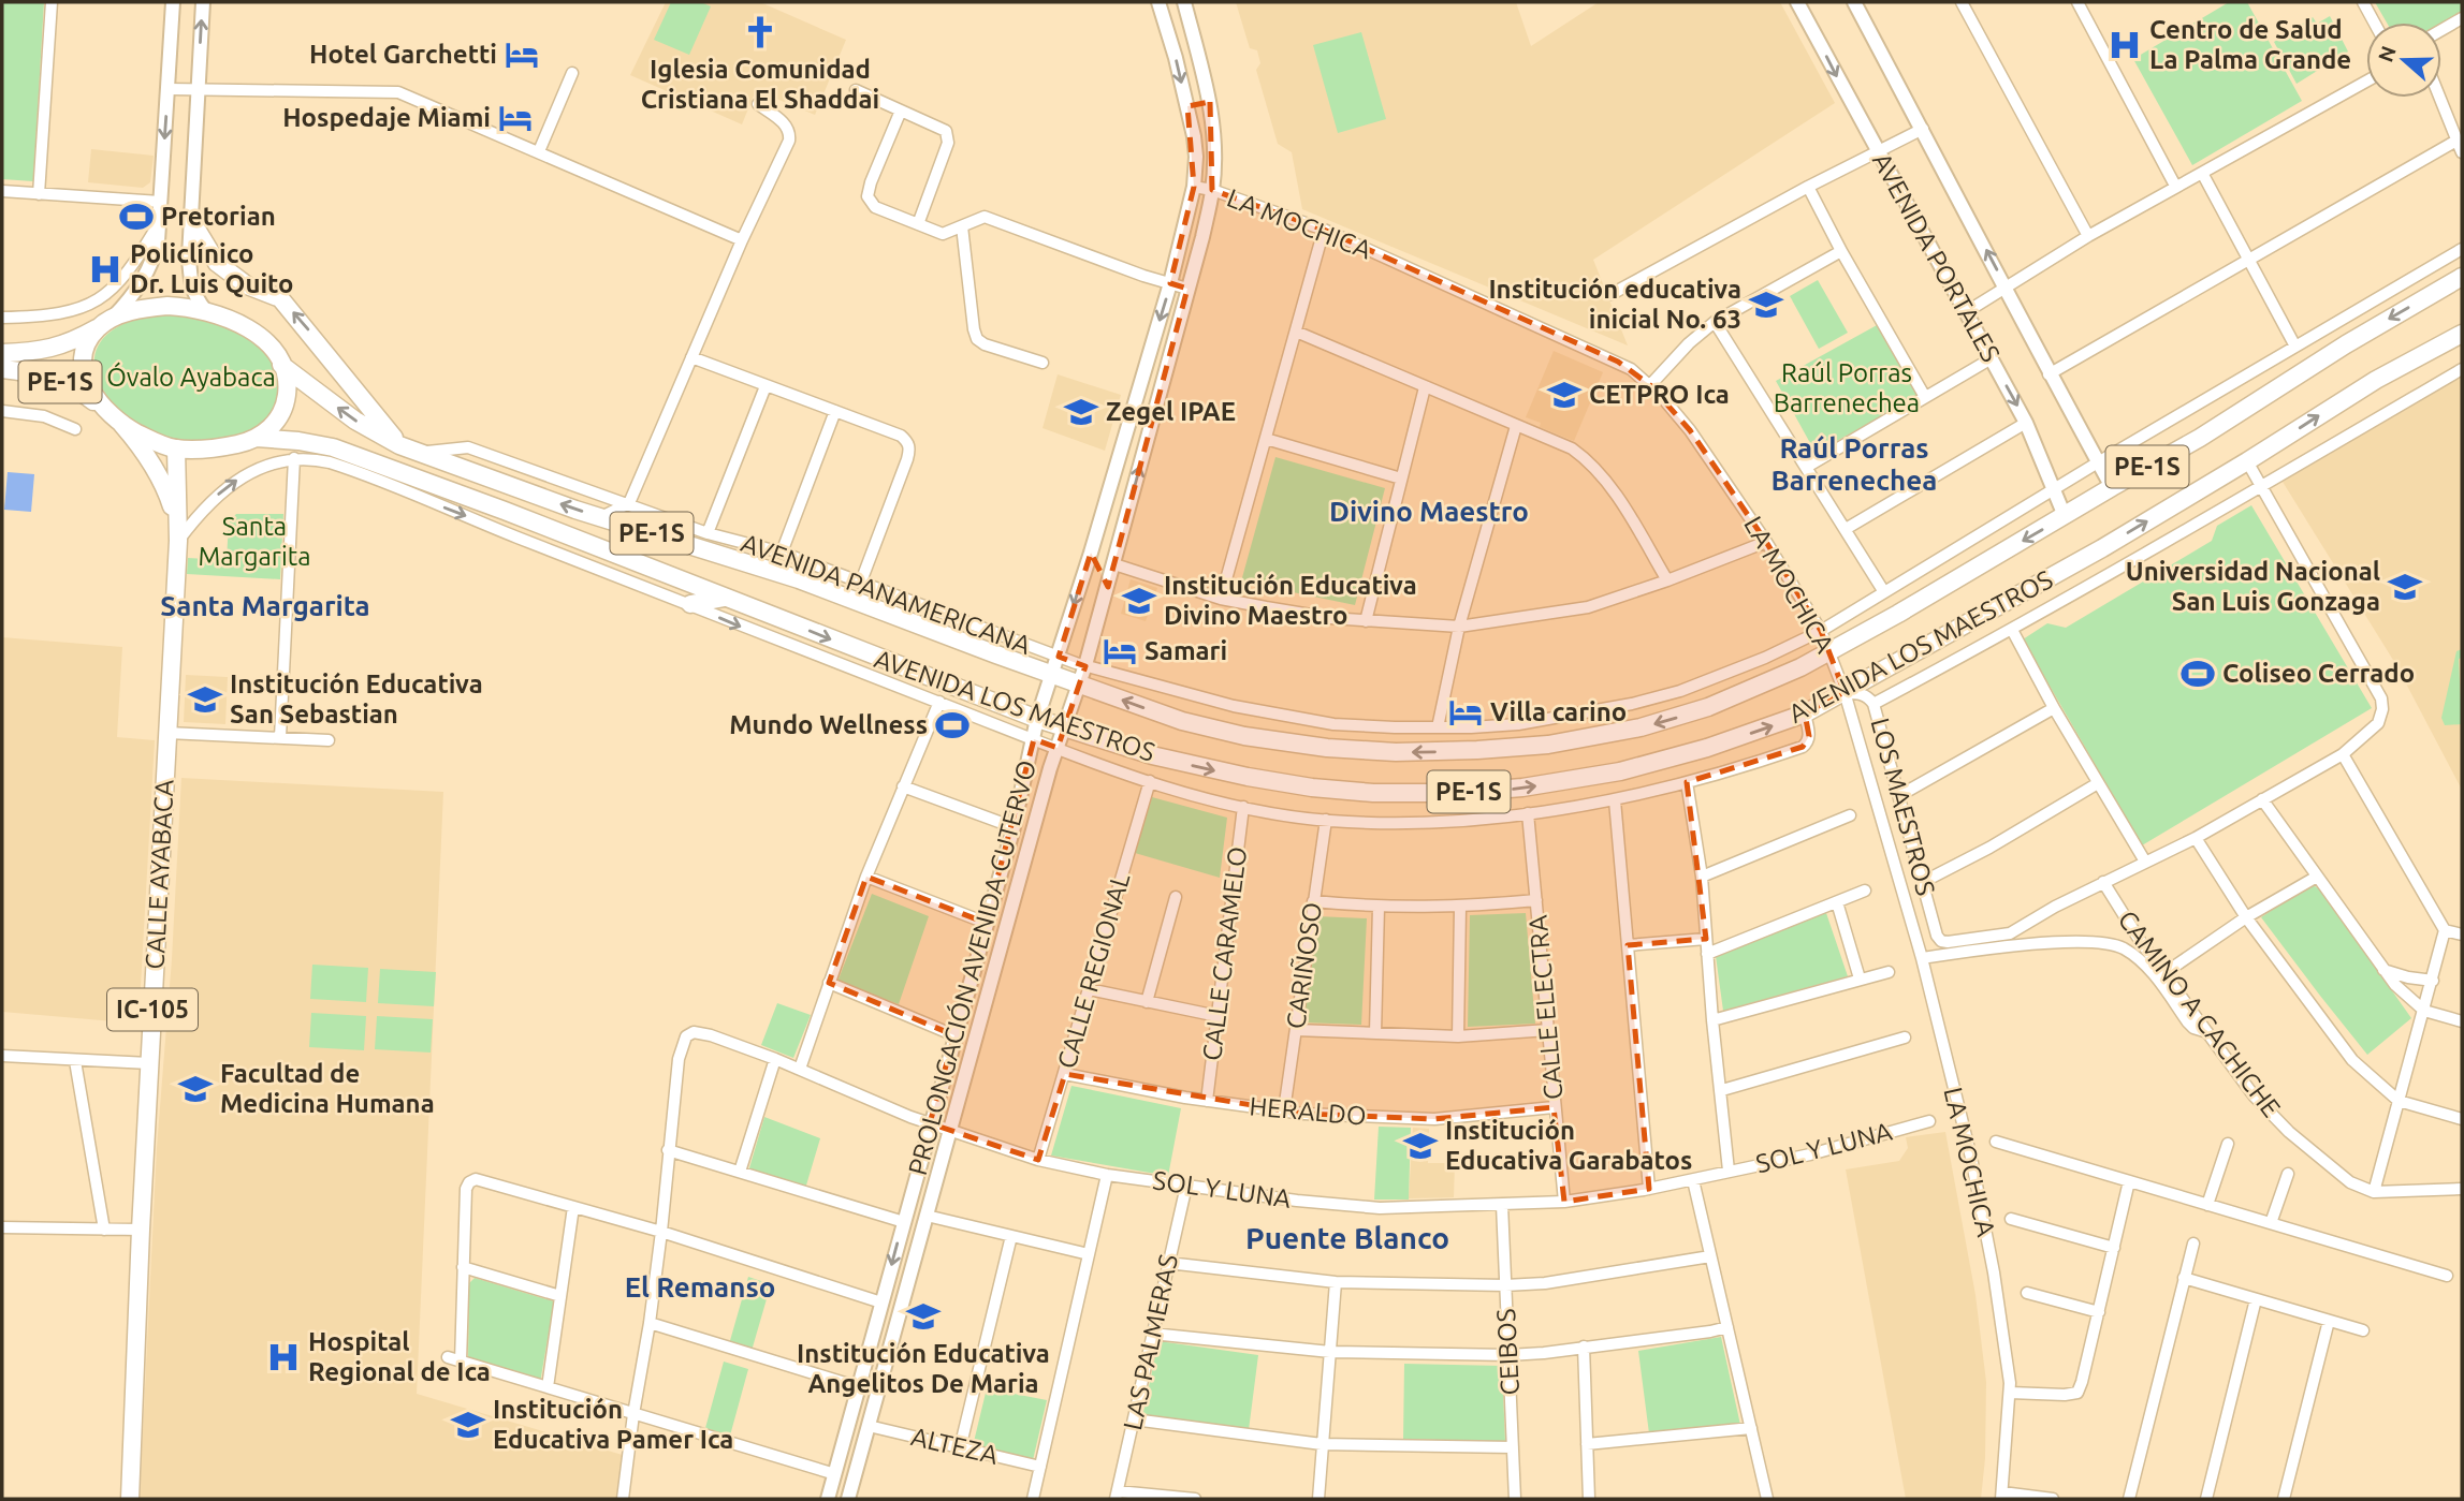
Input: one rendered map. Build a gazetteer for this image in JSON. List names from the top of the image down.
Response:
{
  "streets": {
    "main road": [
      "PE-1S",
      "AVENIDA LOS MAESTROS",
      "CALLE AYABACA",
      "IC-105"
    ],
    "street": [
      "LA MOCHICA",
      "AVENIDA PORTALES",
      "AVENIDA PANAMERICANA",
      "LOS MAESTROS",
      "CALLE CARAMELO",
      "CARIÑOSO",
      "PROLONGACIÓN AVENIDA CUTERVO",
      "CALLE REGIONAL",
      "CALLE ELECTRA",
      "CAMINO A CACHICHE",
      "HERALDO",
      "SOL Y LUNA",
      "LAS PALMERAS",
      "CEIBOS",
      "ALTEZA"
    ]
  },
  "crossings": [
    ["LA MOCHICA", "AVENIDA PANAMERICANA"],
    ["LA MOCHICA", "AVENIDA LOS MAESTROS"],
    ["LA MOCHICA", "LOS MAESTROS"],
    ["LA MOCHICA", "PROLONGACIÓN AVENIDA CUTERVO"],
    ["AVENIDA PORTALES", "AVENIDA PANAMERICANA"],
    ["AVENIDA PORTALES", "AVENIDA LOS MAESTROS"],
    ["PE-1S", "AVENIDA LOS MAESTROS"],
    ["PE-1S", "CALLE AYABACA"],
    ["AVENIDA PANAMERICANA", "AVENIDA LOS MAESTROS"],
    ["AVENIDA PANAMERICANA", "PROLONGACIÓN AVENIDA CUTERVO"],
    ["AVENIDA LOS MAESTROS", "LOS MAESTROS"],
    ["AVENIDA LOS MAESTROS", "CALLE AYABACA"],
    ["AVENIDA LOS MAESTROS", "PROLONGACIÓN AVENIDA CUTERVO"],
    ["CALLE CARAMELO", "HERALDO"],
    ["CARIÑOSO", "HERALDO"],
    ["PROLONGACIÓN AVENIDA CUTERVO", "SOL Y LUNA"],
    ["PROLONGACIÓN AVENIDA CUTERVO", "ALTEZA"],
    ["CALLE REGIONAL", "HERALDO"],
    ["CALLE REGIONAL", "SOL Y LUNA"],
    ["CALLE ELECTRA", "HERALDO"],
    ["CALLE ELECTRA", "SOL Y LUNA"],
    ["SOL Y LUNA", "LAS PALMERAS"],
    ["SOL Y LUNA", "CEIBOS"]
  ],
  "districts": [
    "Raúl Porras Barrenechea",
    "Divino Maestro",
    "Santa Margarita",
    "Puente Blanco",
    "El Remanso"
  ],
  "parks": ["Raúl Porras Barrenechea", "Óvalo Ayabaca", "Santa Margarita"],
  "places": {
    "church": ["Iglesia Comunidad Cristiana El Shaddai"],
    "hospital": ["Centro de Salud La Palma Grande", "Policlínico Dr. Luis Quito", "Hospital Regional de Ica"],
    "hotel": [
      "Hotel Garchetti",
      "Hospedaje Miami",
      "Samari",
      "Villa carino"
    ],
    "sports": ["Pretorian", "Coliseo Cerrado", "Mundo Wellness"],
    "school or university": [
      "Institución educativa inicial No. 63",
      "CETPRO Ica",
      "Zegel IPAE",
      "Universidad Nacional San Luis Gonzaga",
      "Institución Educativa Divino Maestro",
      "Institución Educativa San Sebastian",
      "Facultad de Medicina Humana",
      "Institución Educativa Garabatos",
      "Institución Educativa Angelitos De Maria",
      "Institución Educativa Pamer Ica"
    ]
  },
  "north": "left"
}
